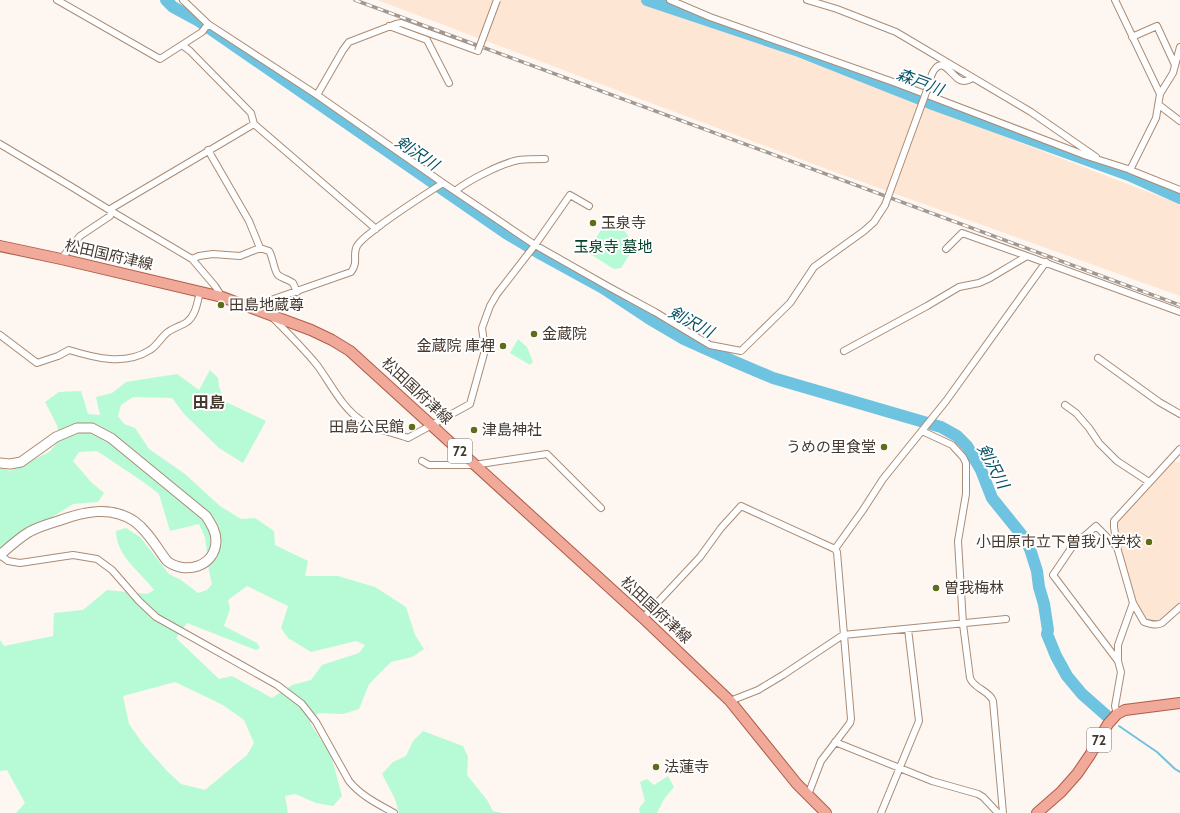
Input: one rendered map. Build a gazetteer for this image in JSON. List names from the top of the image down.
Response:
{
  "streets": {
    "main road": ["松田国府津線", "72"]
  },
  "districts": ["田島"],
  "water": ["森戸川", "剣沢川"],
  "parks": ["玉泉寺 墓地"],
  "places": [
    "玉泉寺",
    "田島地蔵尊",
    "金蔵院",
    "金蔵院 庫裡",
    "田島公民館",
    "津島神社",
    "うめの里食堂",
    "小田原市立下曽我小学校",
    "曽我梅林",
    "法蓮寺"
  ]
}
